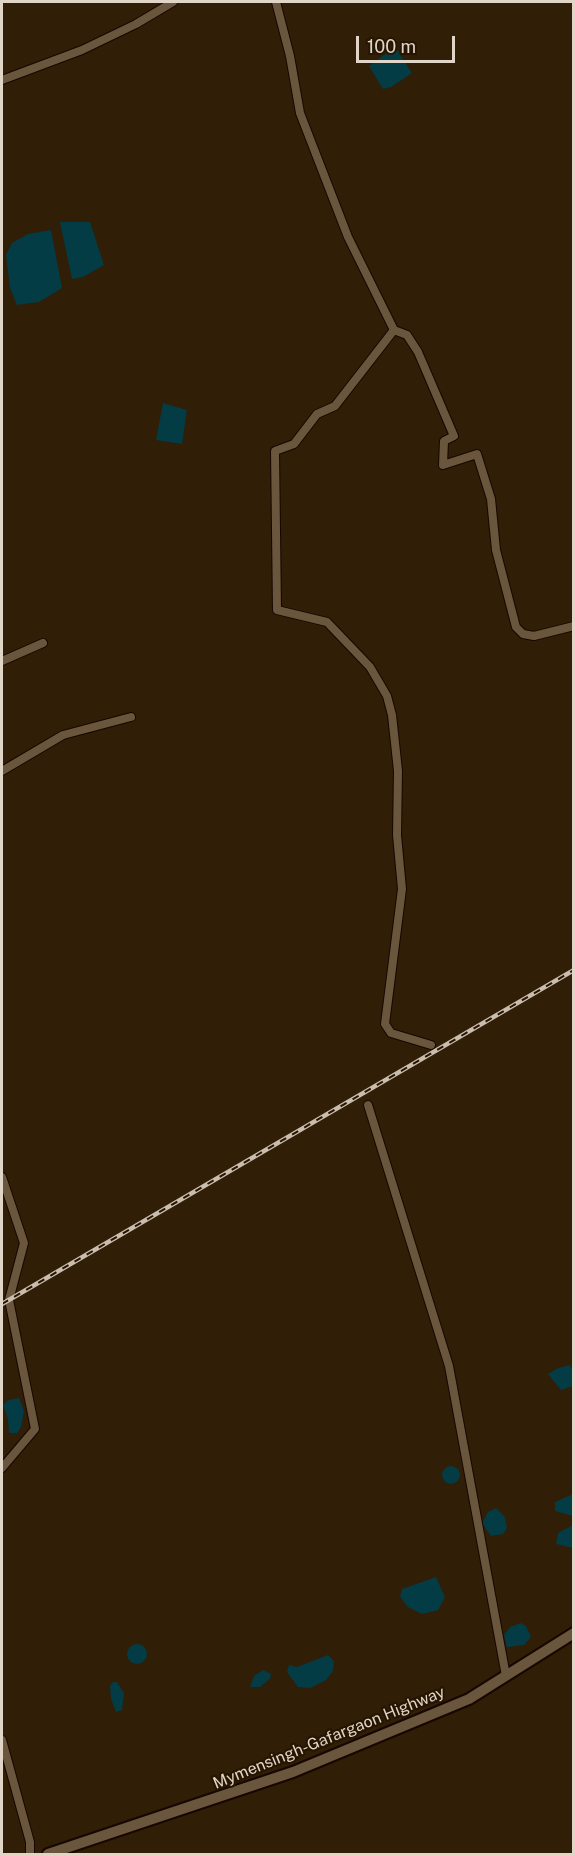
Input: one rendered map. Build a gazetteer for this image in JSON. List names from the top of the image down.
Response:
{
  "streets": {
    "main road": ["Mymensingh-Gafargaon Highway"]
  },
  "scale_bar": "100 m"
}
